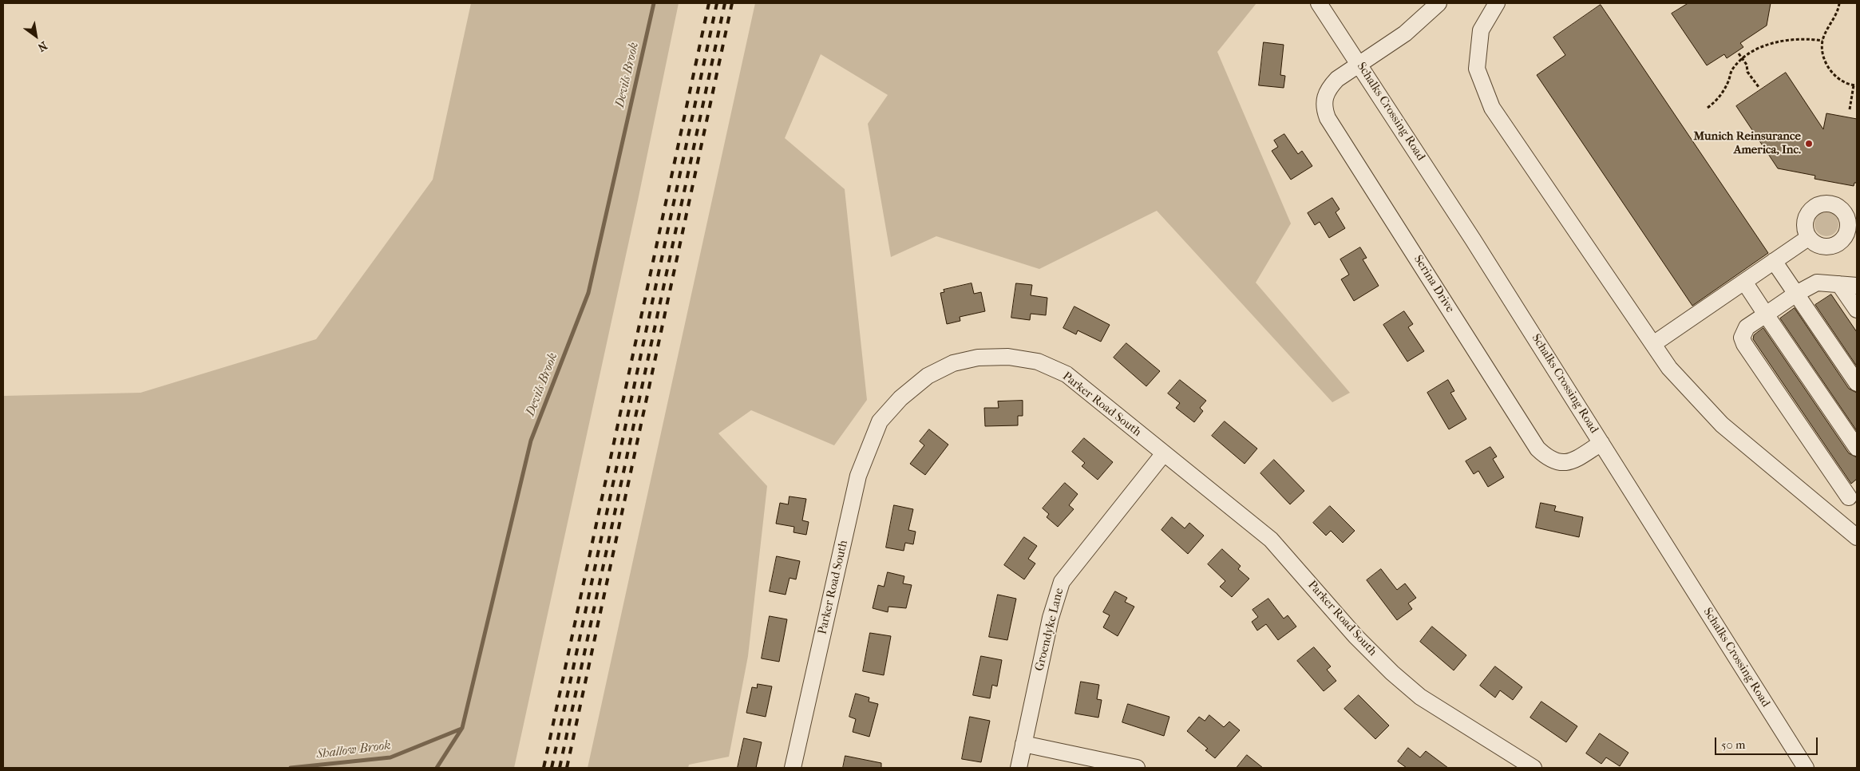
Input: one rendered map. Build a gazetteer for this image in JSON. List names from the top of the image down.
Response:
{
  "streets": {
    "street": [
      "Schalks Crossing Road",
      "Serina Drive",
      "Parker Road South",
      "Groendyke Lane"
    ]
  },
  "crossings": [
    ["Schalks Crossing Road", "Serina Drive"],
    ["Parker Road South", "Groendyke Lane"]
  ],
  "water": ["Devils Brook", "Shallow Brook"],
  "places": ["Munich Reinsurance America, Inc."],
  "scale_bar": "50 m",
  "north": "bottom right"
}
